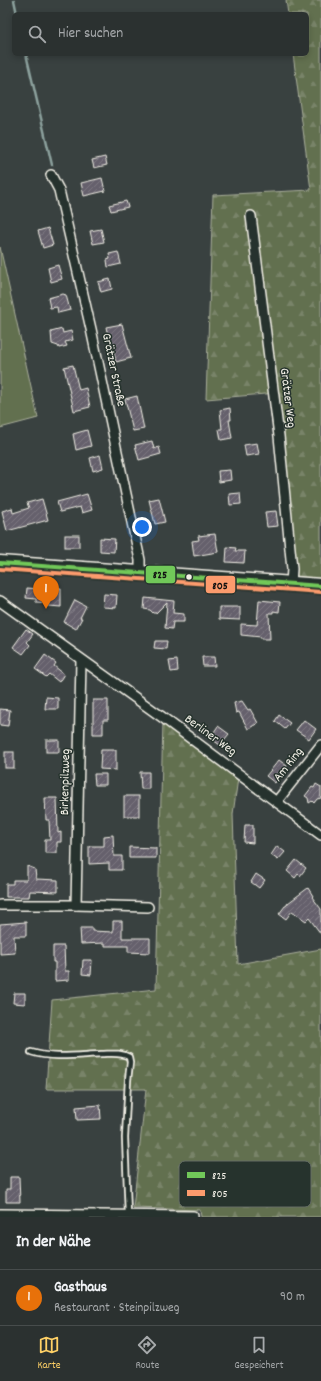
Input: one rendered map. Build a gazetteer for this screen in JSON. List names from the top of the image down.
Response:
{
  "streets": {
    "street": [
      "Grätzer Straße",
      "Grätzer Weg",
      "Berliner Weg",
      "Am Ring",
      "Birkenpilzweg"
    ]
  },
  "crossings": [
    ["Berliner Weg", "Am Ring"],
    ["Berliner Weg", "Birkenpilzweg"]
  ],
  "lines": ["transit line 825", "transit line 805"],
  "legend": ["825", "805"],
  "page": {
    "search": "Hier suchen",
    "pins": "1",
    "heading": "In der Nähe",
    "list": [
      {
        "mark": "1",
        "name": "Gasthaus",
        "note": "Restaurant · Steinpilzweg",
        "value": "90 m"
      }
    ],
    "nav": ["Karte", "Route", "Gespeichert"]
  }
}
